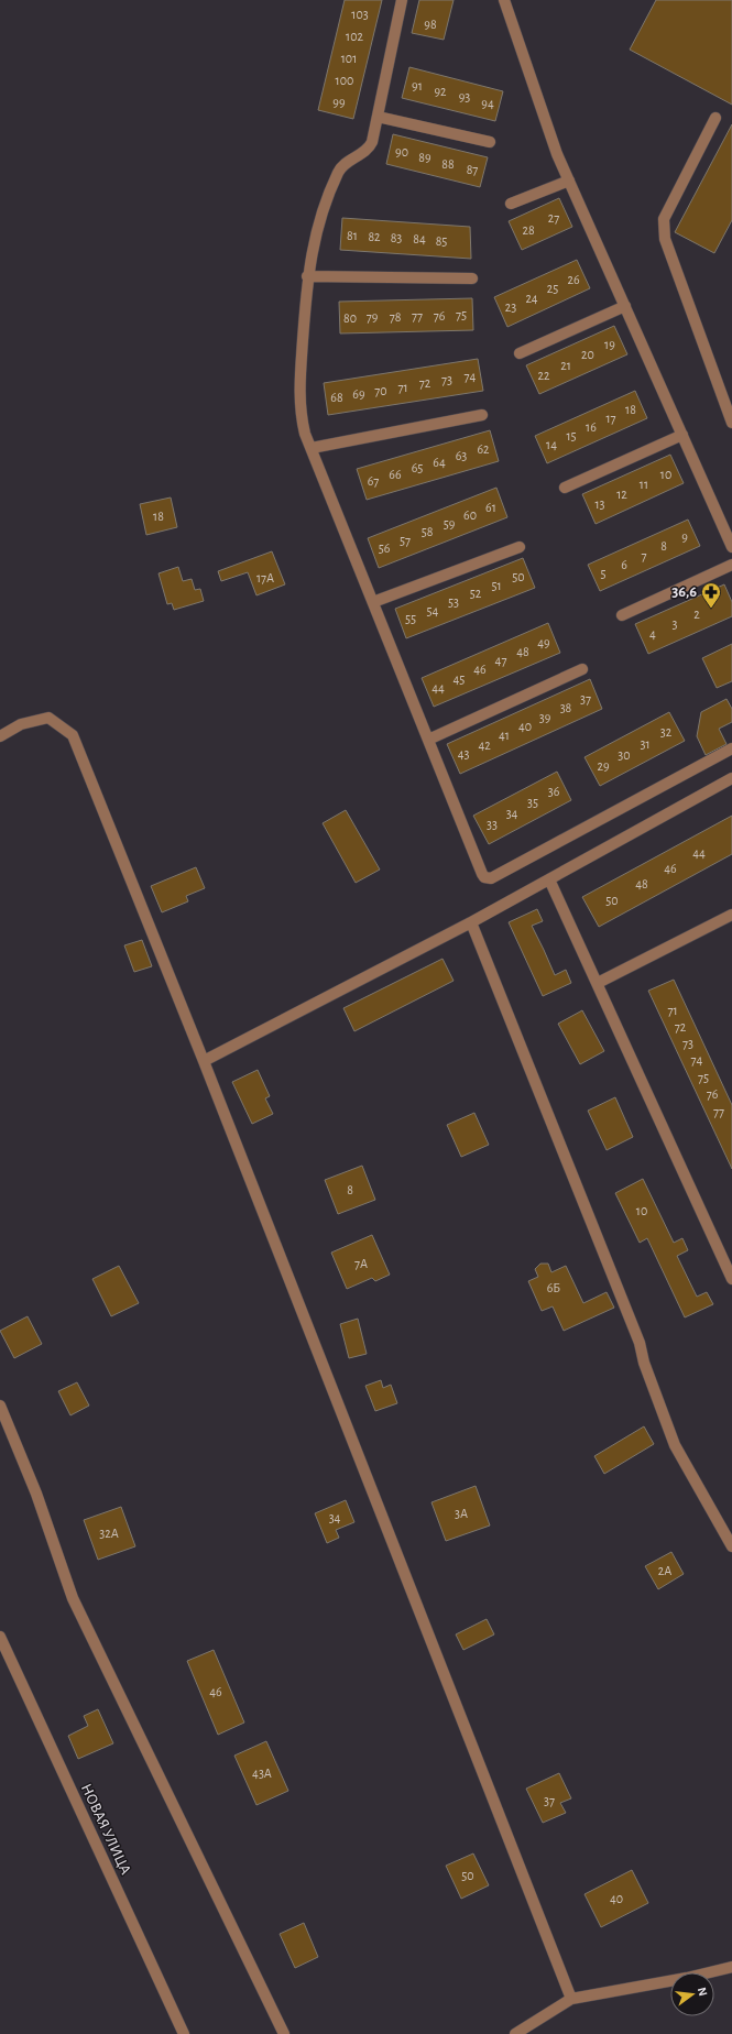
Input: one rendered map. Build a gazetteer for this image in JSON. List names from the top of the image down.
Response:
{
  "streets": {
    "street": ["НОВАЯ УЛИЦА"]
  },
  "places": {
    "pharmacy": ["36,6"]
  },
  "house_numbers": [
    "103",
    "98",
    "102",
    "101",
    "100",
    "91",
    "92",
    "93",
    "99",
    "94",
    "90",
    "89",
    "88",
    "87",
    "27",
    "28",
    "81",
    "82",
    "83",
    "84",
    "85",
    "26",
    "25",
    "24",
    "23",
    "75",
    "77",
    "76",
    "79",
    "78",
    "80",
    "19",
    "20",
    "21",
    "22",
    "74",
    "73",
    "72",
    "71",
    "70",
    "69",
    "68",
    "18",
    "17",
    "16",
    "15",
    "14",
    "62",
    "63",
    "64",
    "65",
    "66",
    "10",
    "67",
    "11",
    "12",
    "13",
    "61",
    "60",
    "18",
    "59",
    "58",
    "9",
    "57",
    "8",
    "56",
    "7",
    "6",
    "5",
    "50",
    "17А",
    "51",
    "52",
    "53",
    "54",
    "2",
    "55",
    "3",
    "4",
    "49",
    "48",
    "47",
    "46",
    "45",
    "44",
    "37",
    "38",
    "39",
    "40",
    "32",
    "41",
    "31",
    "42",
    "43",
    "30",
    "29",
    "36",
    "35",
    "34",
    "33",
    "44",
    "46",
    "48",
    "50",
    "71",
    "72",
    "73",
    "74",
    "75",
    "76",
    "77",
    "8",
    "10",
    "7А",
    "6Б",
    "3А",
    "34",
    "32А",
    "2А",
    "46",
    "43А",
    "37",
    "50",
    "40"
  ],
  "north": "right"
}
